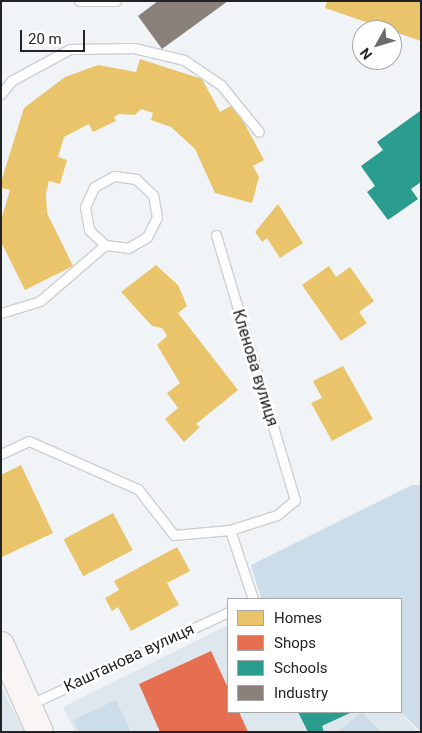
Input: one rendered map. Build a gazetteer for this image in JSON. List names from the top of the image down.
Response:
{
  "streets": {
    "lane": ["Кленова вулиця", "Каштанова вулиця"]
  },
  "legend": [
    "Homes",
    "Shops",
    "Schools",
    "Industry"
  ],
  "scale_bar": "20 m",
  "north": "bottom left"
}
